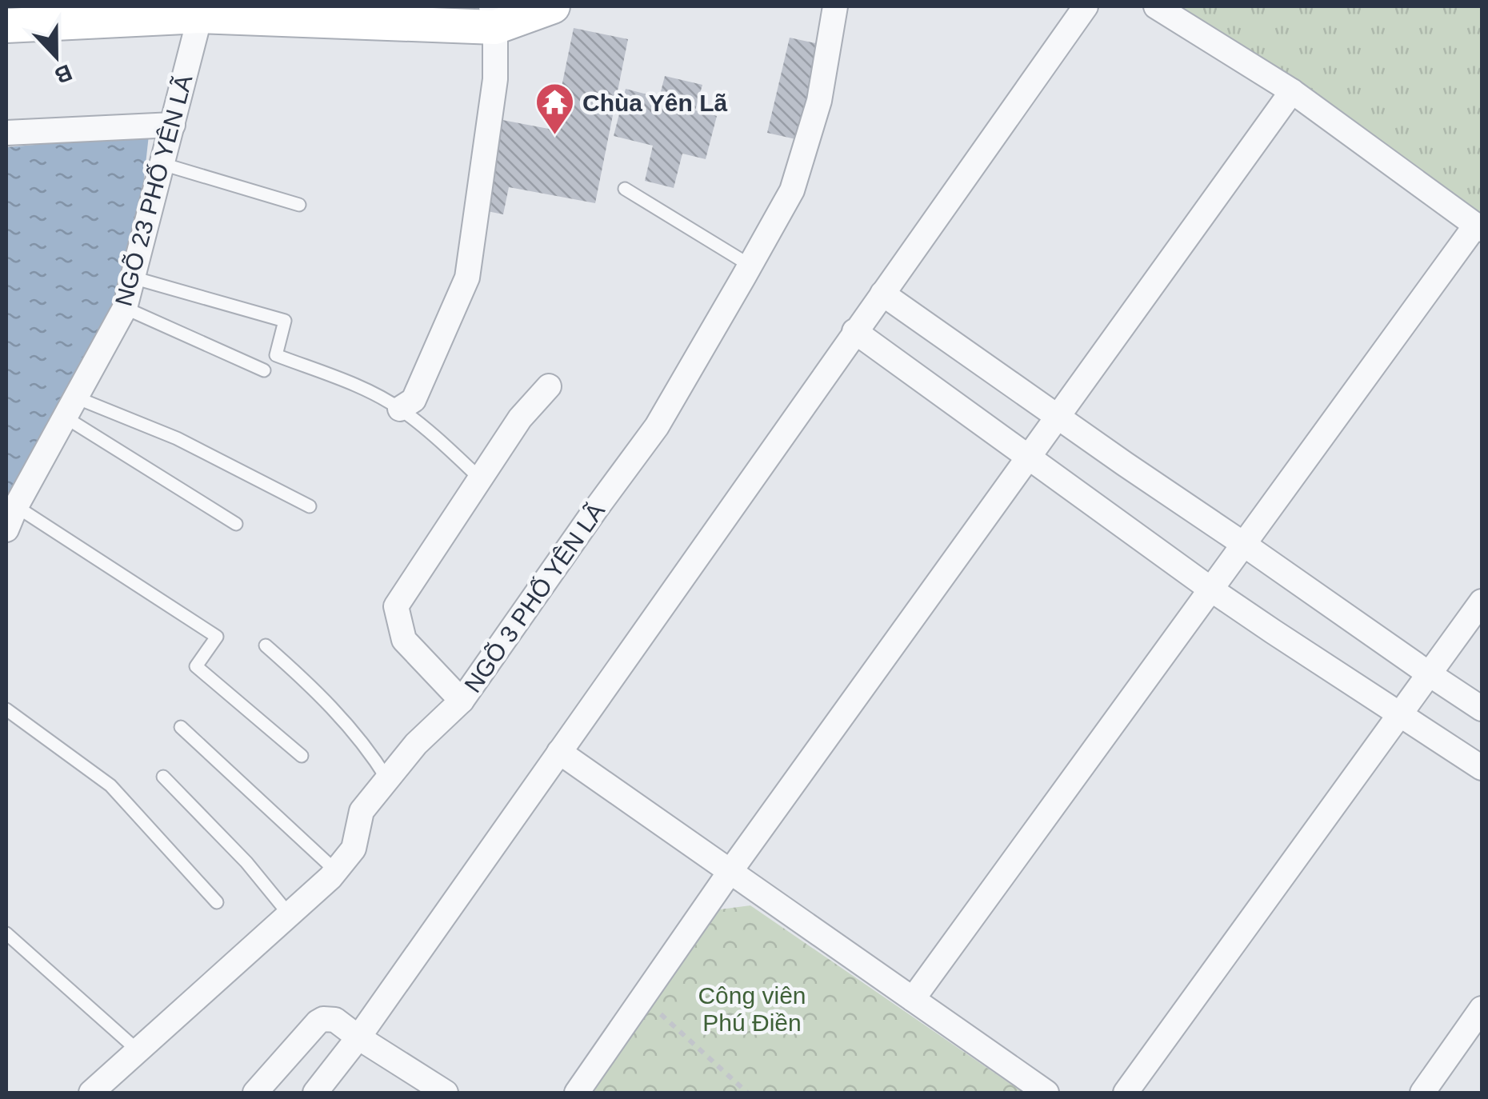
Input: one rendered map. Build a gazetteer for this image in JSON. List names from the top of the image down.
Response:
{
  "streets": {
    "street": ["NGÕ 23 PHỐ YÊN LÃ", "NGÕ 3 PHỐ YÊN LÃ"]
  },
  "parks": ["Công viên Phú Điền"],
  "places": {
    "temple": ["Chùa Yên Lã"]
  },
  "north": "bottom"
}
